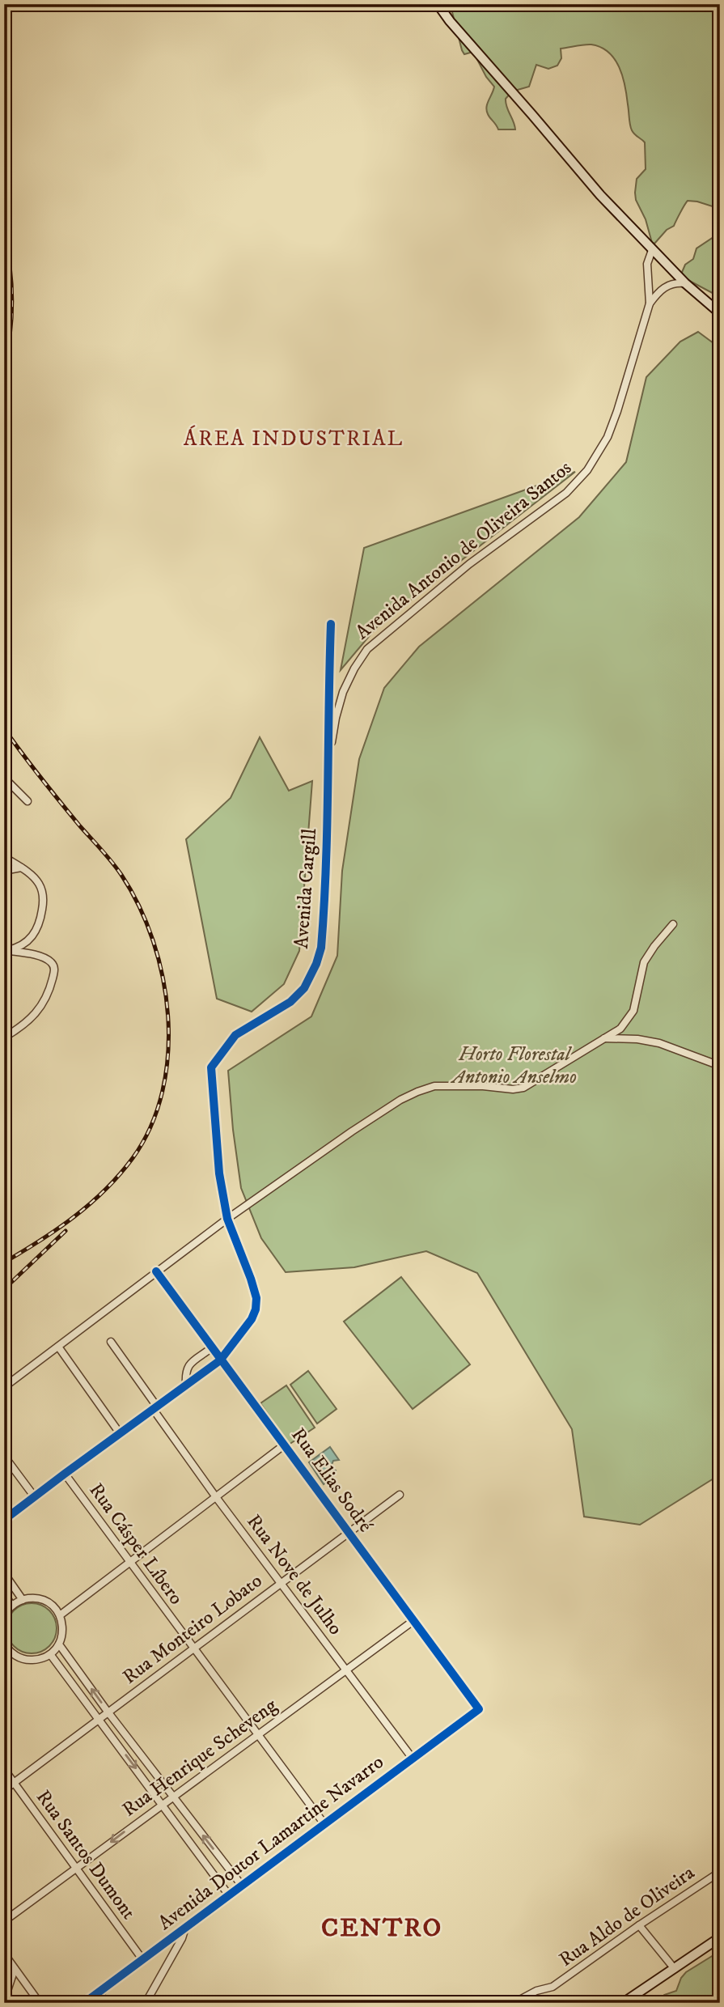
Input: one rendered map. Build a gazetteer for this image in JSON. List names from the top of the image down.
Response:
{
  "streets": {
    "street": [
      "Avenida Antonio de Oliveira Santos",
      "Avenida Cargill",
      "Rua Elias Sodré",
      "Rua Cásper Líbero",
      "Rua Nove de Julho",
      "Rua Monteiro Lobato",
      "Rua Henrique Scheveng",
      "Avenida Doutor Lamartine Navarro",
      "Rua Santos Dumont",
      "Rua Aldo de Oliveira"
    ]
  },
  "crossings": [
    ["Avenida Antonio de Oliveira Santos", "Avenida Cargill"],
    ["Avenida Cargill", "Rua Elias Sodré"],
    ["Avenida Cargill", "Rua Cásper Líbero"],
    ["Avenida Cargill", "Rua Nove de Julho"],
    ["Rua Elias Sodré", "Rua Monteiro Lobato"],
    ["Rua Elias Sodré", "Rua Henrique Scheveng"],
    ["Rua Elias Sodré", "Avenida Doutor Lamartine Navarro"],
    ["Rua Cásper Líbero", "Rua Monteiro Lobato"],
    ["Rua Cásper Líbero", "Rua Henrique Scheveng"],
    ["Rua Cásper Líbero", "Avenida Doutor Lamartine Navarro"],
    ["Rua Nove de Julho", "Rua Monteiro Lobato"],
    ["Rua Nove de Julho", "Rua Henrique Scheveng"],
    ["Rua Nove de Julho", "Avenida Doutor Lamartine Navarro"],
    ["Rua Monteiro Lobato", "Rua Santos Dumont"],
    ["Rua Henrique Scheveng", "Rua Santos Dumont"],
    ["Avenida Doutor Lamartine Navarro", "Rua Santos Dumont"]
  ],
  "districts": ["ÁREA INDUSTRIAL", "CENTRO"],
  "parks": ["Horto Florestal Antonio Anselmo"]
}
